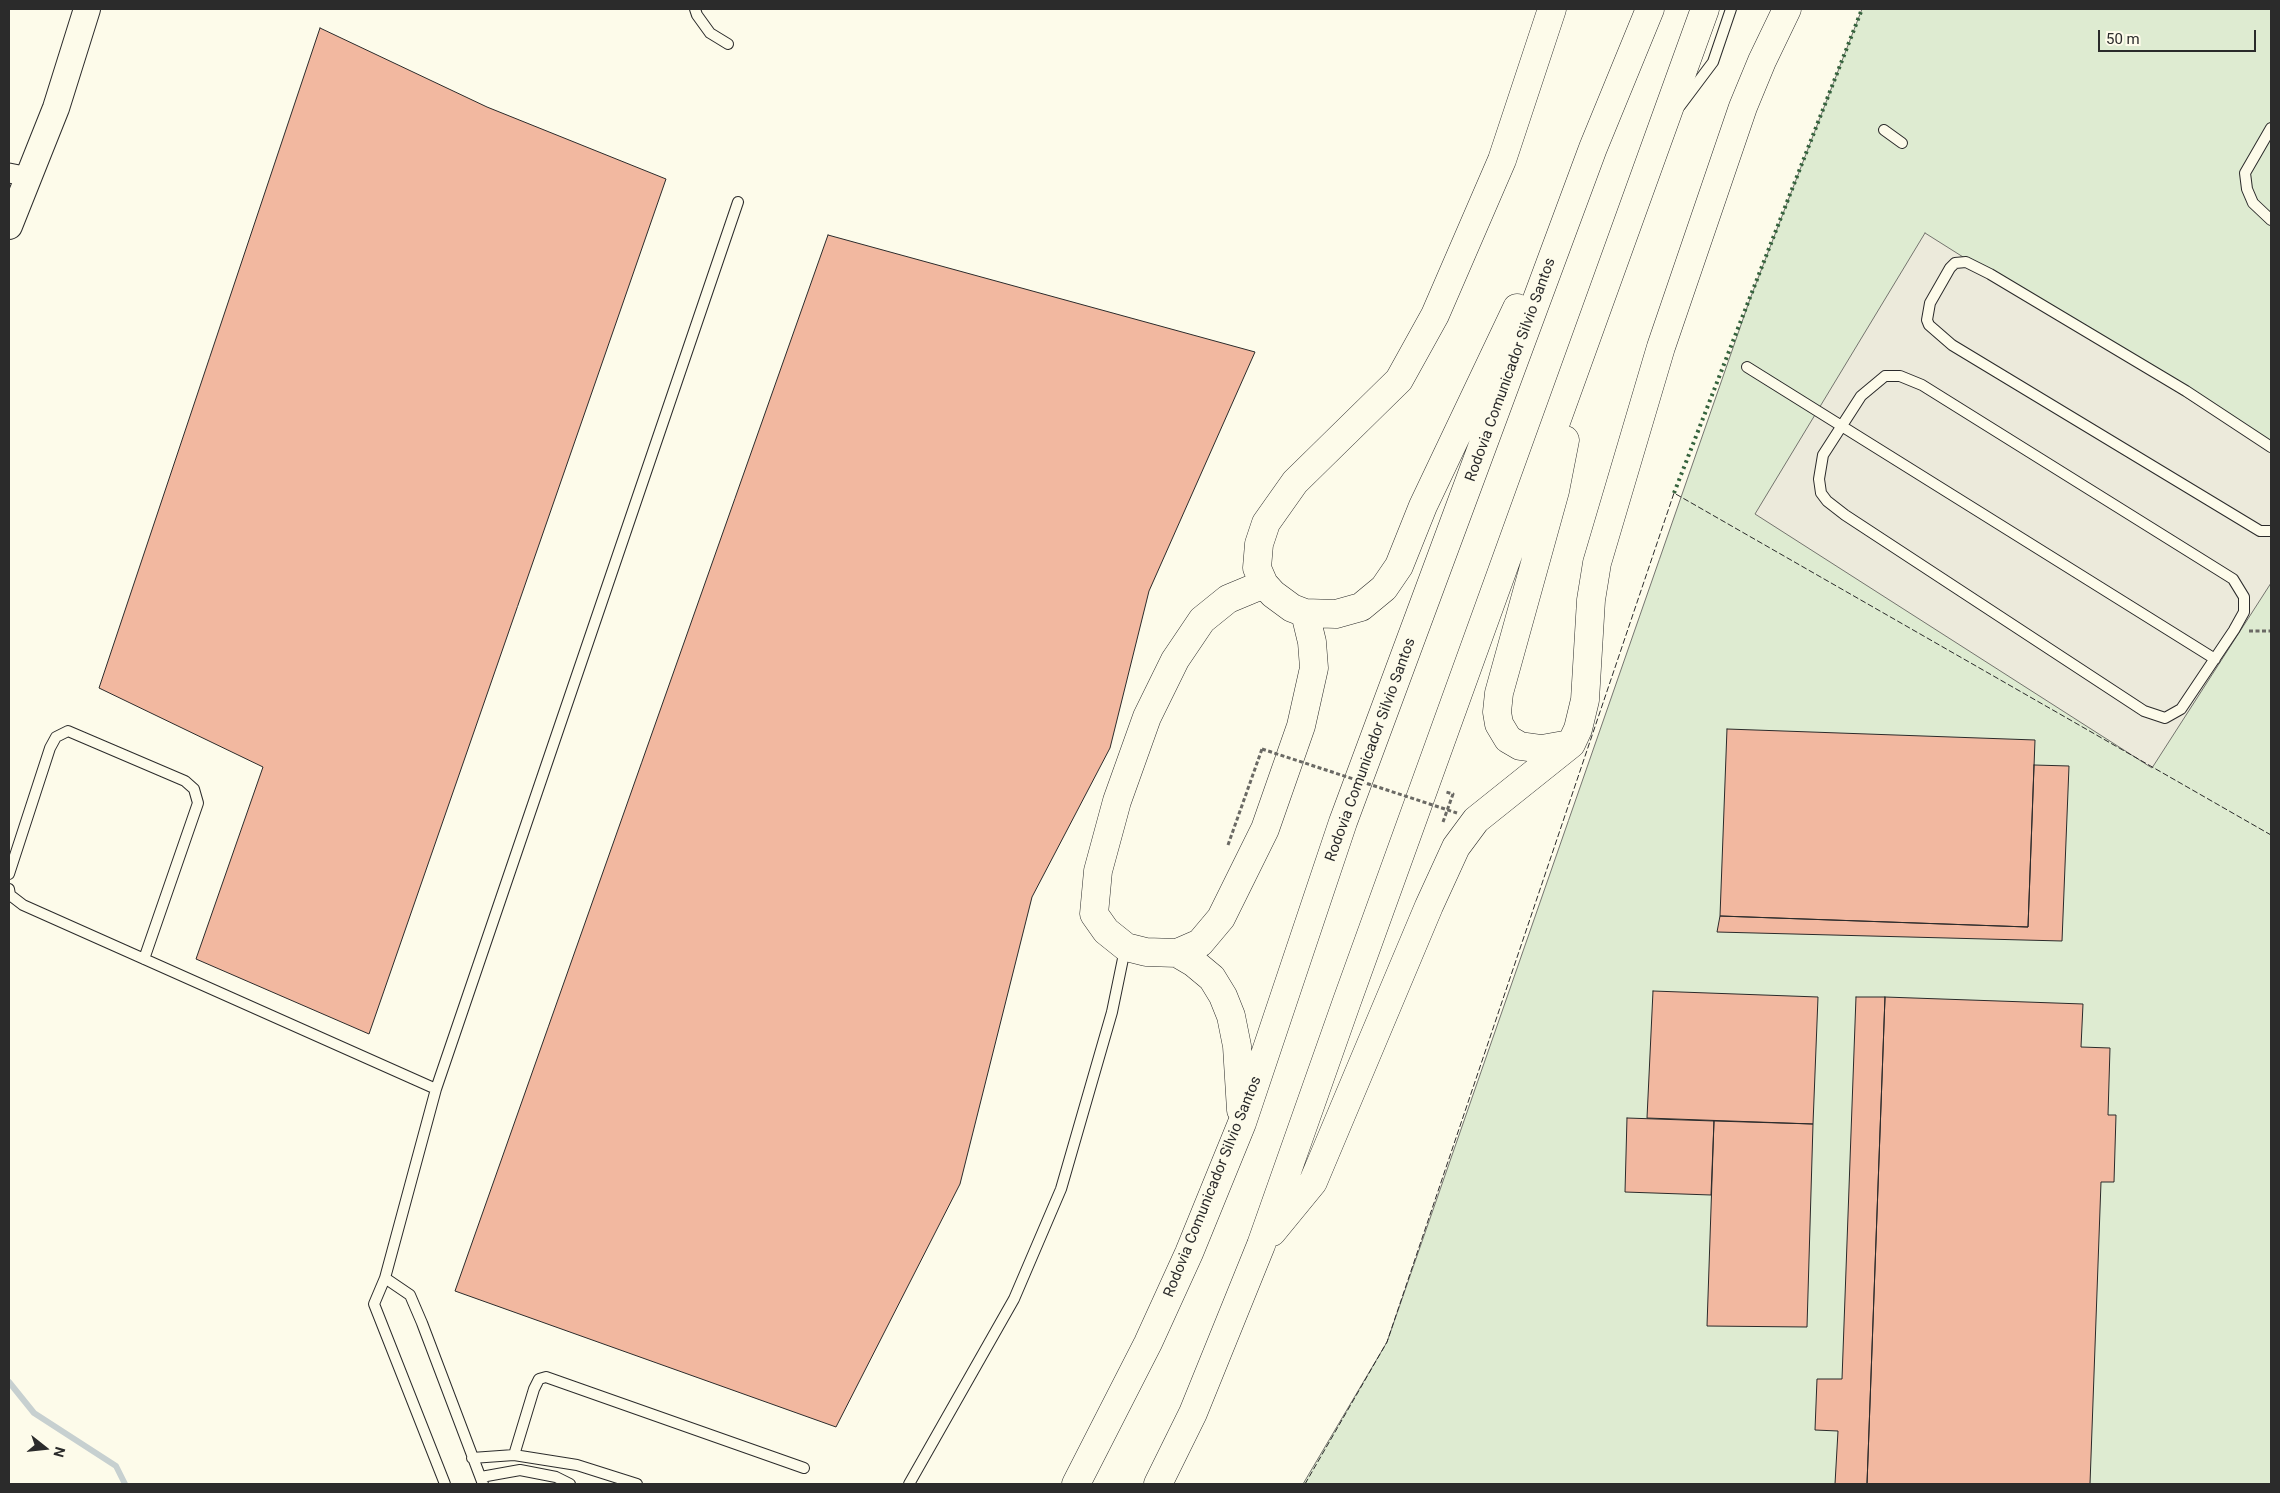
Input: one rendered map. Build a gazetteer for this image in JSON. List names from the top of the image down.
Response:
{
  "streets": {
    "highway": ["Rodovia Comunicador Silvio Santos"]
  },
  "scale_bar": "50 m",
  "north": "right"
}
